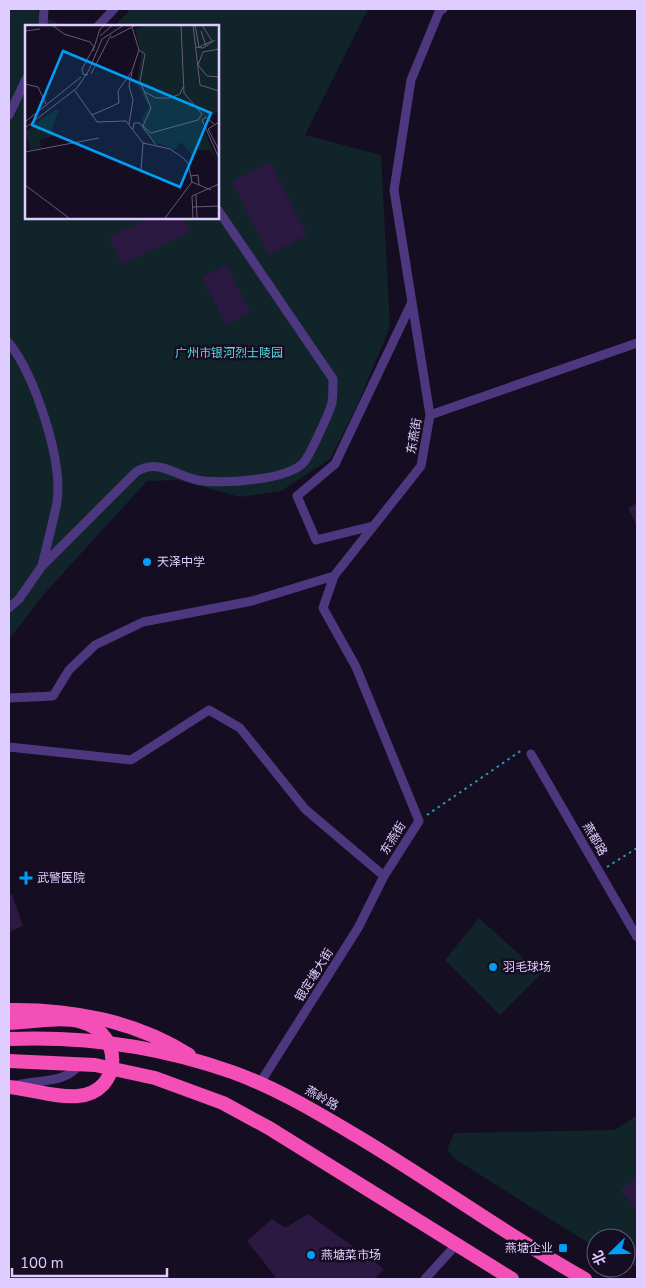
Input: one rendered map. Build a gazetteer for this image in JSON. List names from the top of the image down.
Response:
{
  "streets": {
    "highway": ["燕岭路"],
    "street": ["东燕街", "燕都路", "银定塘大街"]
  },
  "crossings": [
    ["东燕街", "银定塘大街"],
    ["银定塘大街", "燕岭路"]
  ],
  "parks": ["广州市银河烈士陵园"],
  "places": {
    "other": ["天泽中学", "羽毛球场", "燕塘菜市场"],
    "health": ["武警医院"],
    "transit": ["燕塘企业"]
  },
  "scale_bar": "100 m",
  "north": "bottom left"
}
